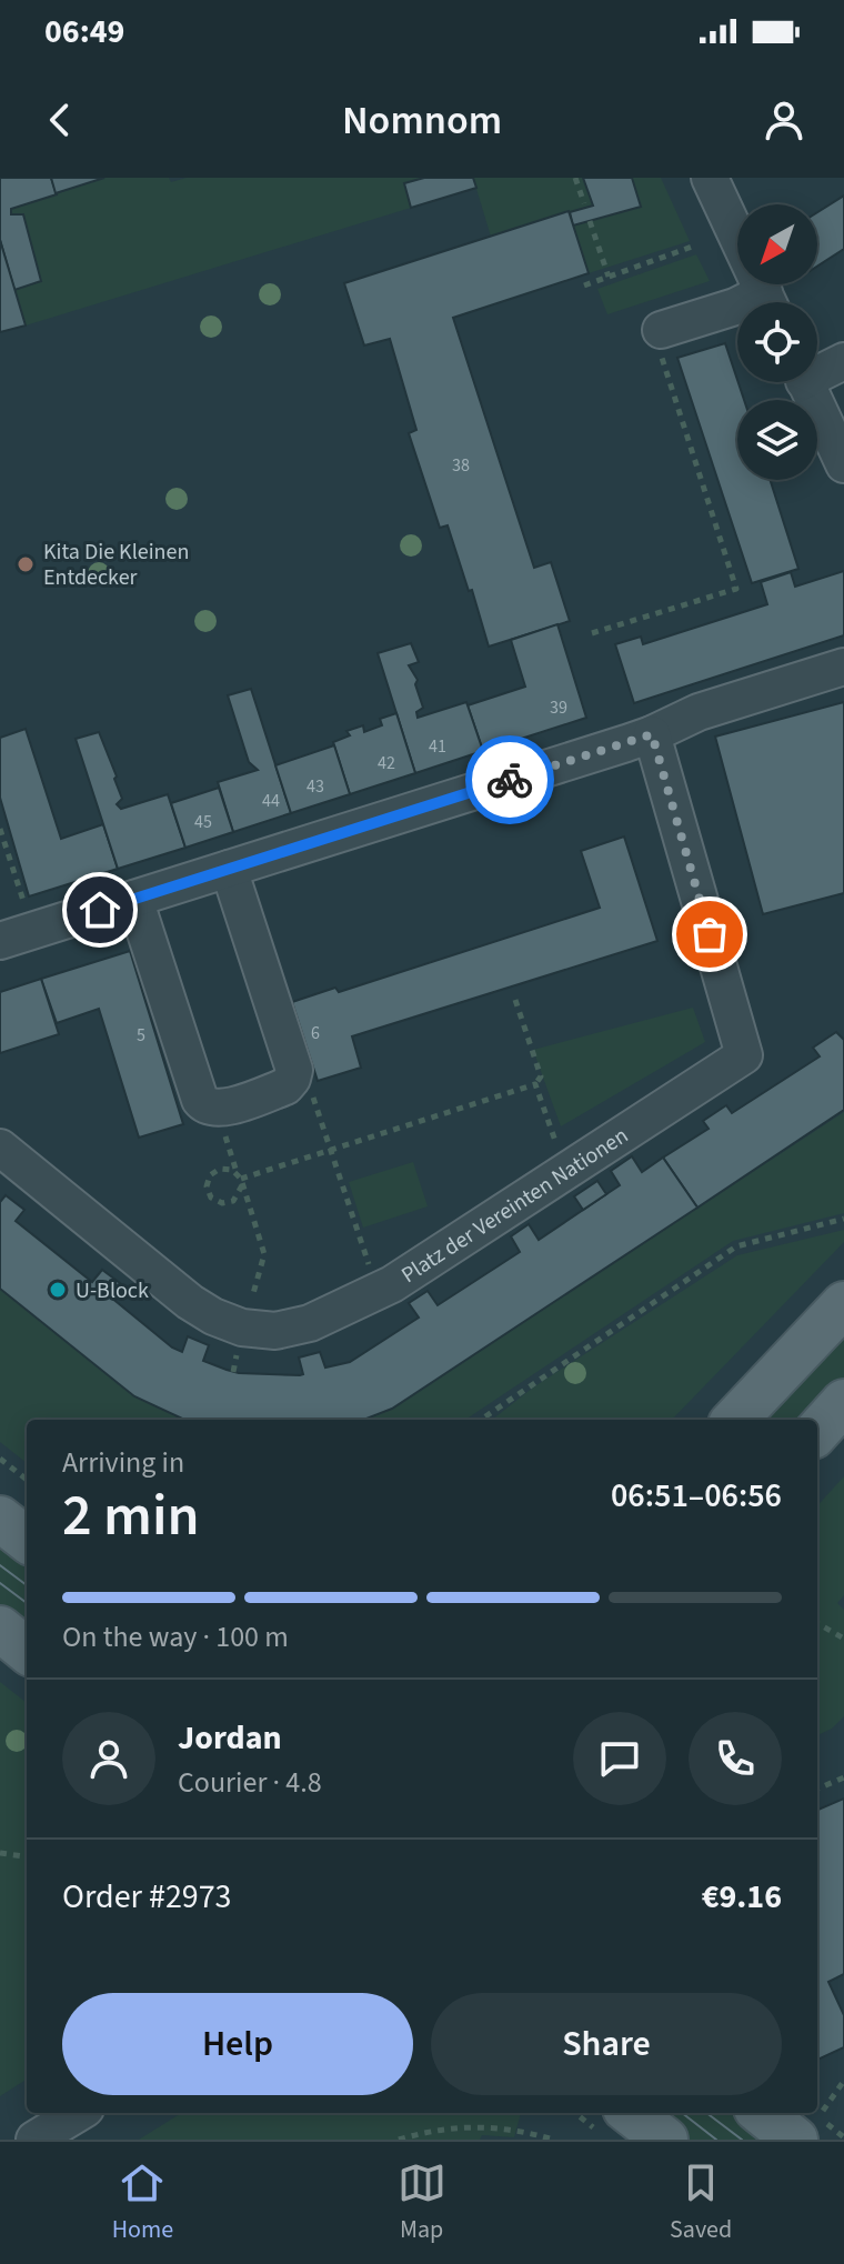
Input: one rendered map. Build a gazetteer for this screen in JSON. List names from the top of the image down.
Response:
{
  "streets": {
    "street": ["Platz der Vereinten Nationen"]
  },
  "places": ["Kita Die Kleinen Entdecker", "U-Block"],
  "house_numbers": [
    "38",
    "39",
    "41",
    "42",
    "43",
    "44",
    "45",
    "6",
    "5"
  ],
  "north": "bottom left",
  "page": {
    "status": "06:49",
    "header": "Nomnom",
    "heading": ["2 min", "Arriving in", "06:51–06:56"],
    "panel": [
      "Jordan",
      "Courier · 4.8",
      "Order #2973",
      "€9.16"
    ],
    "bar": "On the way · 100 m",
    "buttons": ["Help", "Share"],
    "tabs": ["Home", "Map", "Saved"]
  }
}
